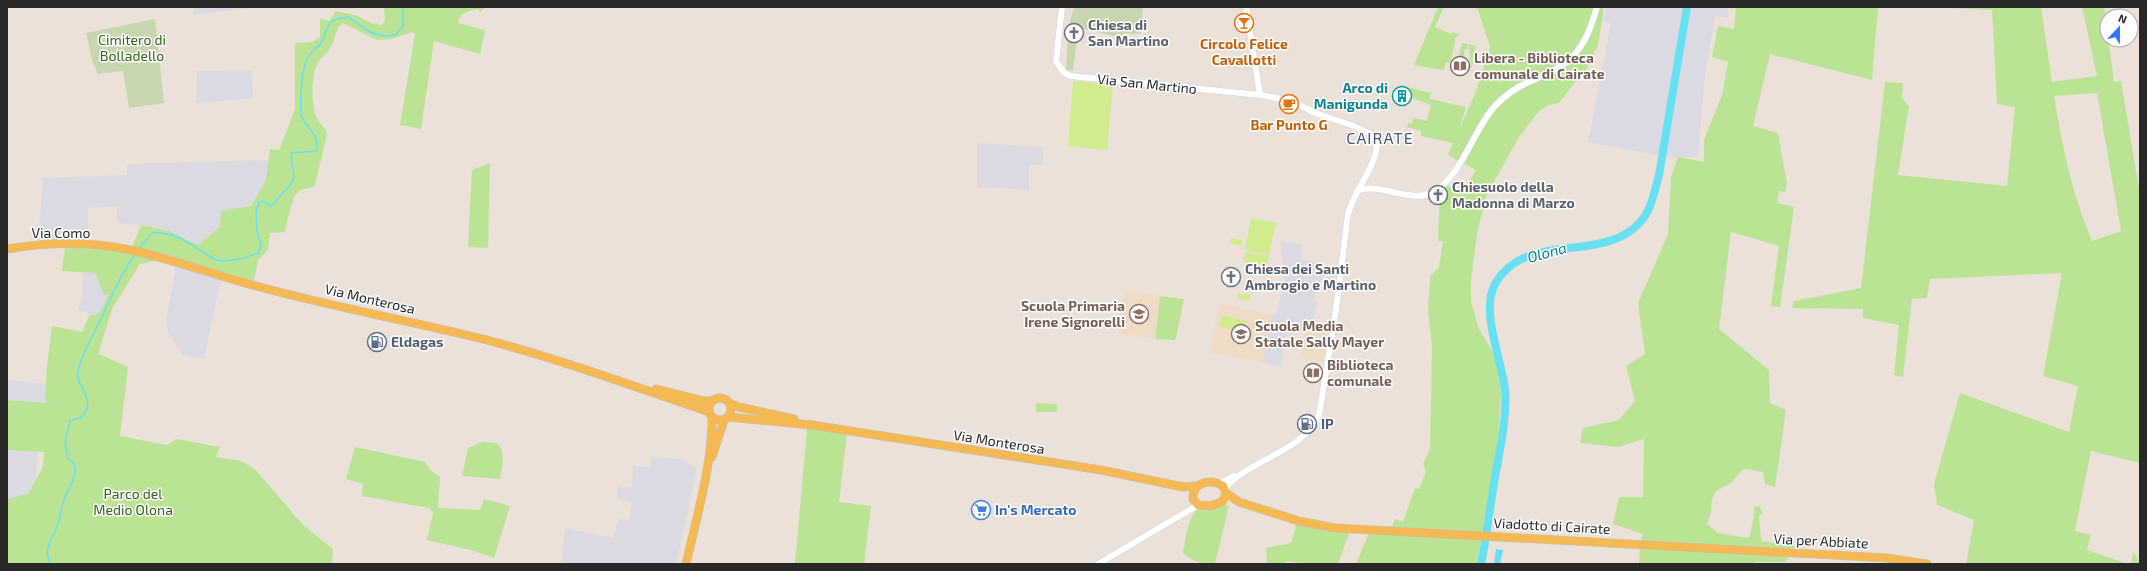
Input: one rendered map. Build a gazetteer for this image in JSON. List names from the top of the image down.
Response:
{
  "streets": {
    "main road": [
      "Via Como",
      "Via Monterosa",
      "Viadotto di Cairate",
      "Via per Abbiate"
    ],
    "street": ["Via San Martino"]
  },
  "crossings": [
    ["Via Como", "Via Monterosa"],
    ["Viadotto di Cairate", "Via per Abbiate"]
  ],
  "districts": ["CAIRATE"],
  "water": ["Olona"],
  "parks": ["Cimitero di Bolladello", "Parco del Medio Olona"],
  "places": {
    "bar": ["Circolo Felice Cavallotti"],
    "church": ["Chiesa di San Martino", "Chiesuolo della Madonna di Marzo", "Chiesa dei Santi Ambrogio e Martino"],
    "library": ["Libera - Biblioteca comunale di Cairate", "Biblioteca comunale"],
    "building": ["Arco di Manigunda"],
    "cafe": ["Bar Punto G"],
    "school or university": ["Scuola Primaria Irene Signorelli", "Scuola Media Statale Sally Mayer"],
    "fuel station": ["Eldagas", "IP"],
    "supermarket": ["In's Mercato"]
  },
  "north": "top"
}
